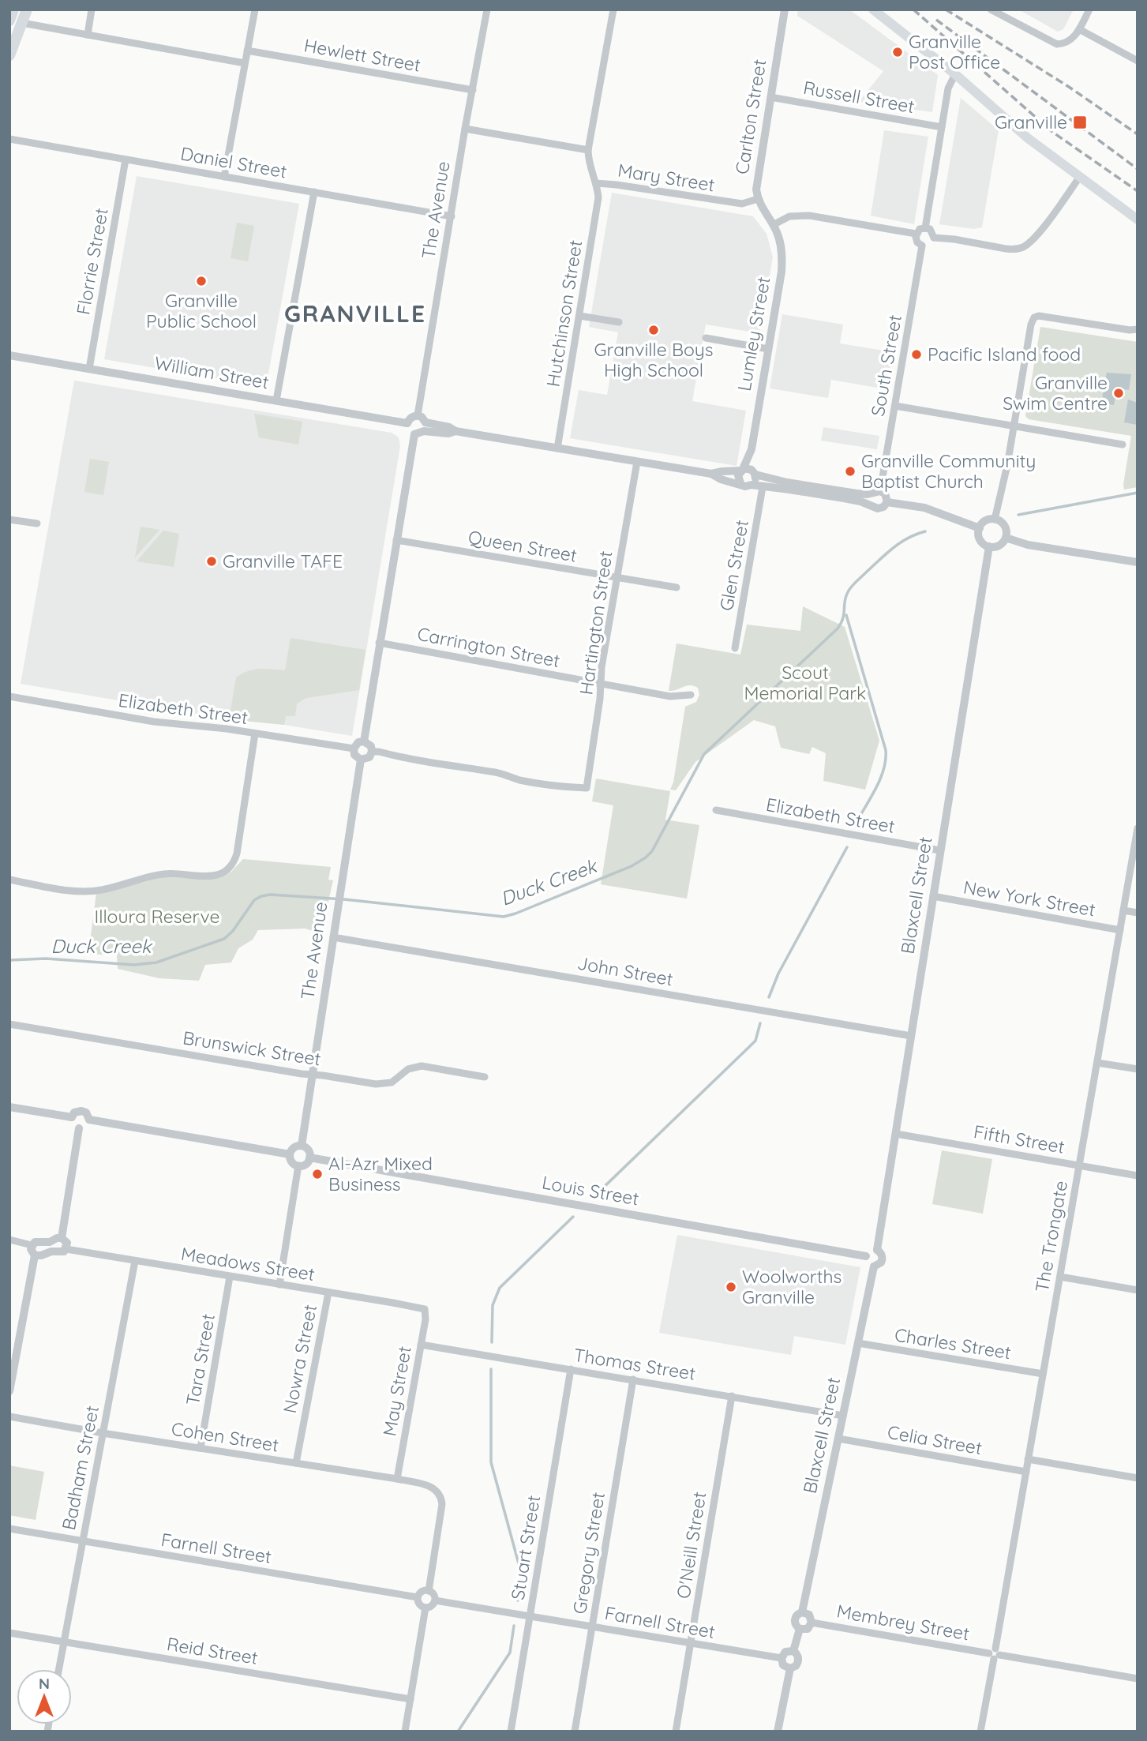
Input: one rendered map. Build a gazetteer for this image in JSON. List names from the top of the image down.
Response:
{
  "streets": {
    "street": [
      "Hewlett Street",
      "Russell Street",
      "Carlton Street",
      "Daniel Street",
      "Mary Street",
      "The Avenue",
      "Florrie Street",
      "Hutchinson Street",
      "Lumley Street",
      "South Street",
      "William Street",
      "Queen Street",
      "Glen Street",
      "Hartington Street",
      "Carrington Street",
      "Elizabeth Street",
      "Blaxcell Street",
      "New York Street",
      "John Street",
      "Brunswick Street",
      "Fifth Street",
      "Louis Street",
      "The Trongate",
      "Meadows Street",
      "Charles Street",
      "Nowra Street",
      "Tara Street",
      "Thomas Street",
      "May Street",
      "Cohen Street",
      "Celia Street",
      "Badham Street",
      "O'Neill Street",
      "Stuart Street",
      "Farnell Street",
      "Gregory Street",
      "Membrey Street",
      "Reid Street"
    ]
  },
  "crossings": [
    ["Hewlett Street", "The Avenue"],
    ["Russell Street", "Carlton Street"],
    ["Carlton Street", "Mary Street"],
    ["Carlton Street", "Lumley Street"],
    ["Daniel Street", "The Avenue"],
    ["Daniel Street", "Florrie Street"],
    ["Mary Street", "Hutchinson Street"],
    ["The Avenue", "William Street"],
    ["The Avenue", "Hartington Street"],
    ["The Avenue", "Elizabeth Street"],
    ["The Avenue", "John Street"],
    ["The Avenue", "Brunswick Street"],
    ["The Avenue", "Louis Street"],
    ["Florrie Street", "William Street"],
    ["Queen Street", "Hartington Street"],
    ["Hartington Street", "Carrington Street"],
    ["Hartington Street", "Elizabeth Street"],
    ["Elizabeth Street", "Blaxcell Street"],
    ["Blaxcell Street", "New York Street"],
    ["Blaxcell Street", "John Street"],
    ["Blaxcell Street", "Fifth Street"],
    ["Blaxcell Street", "Louis Street"],
    ["Blaxcell Street", "Charles Street"],
    ["Blaxcell Street", "Thomas Street"],
    ["Blaxcell Street", "Celia Street"],
    ["Blaxcell Street", "Membrey Street"],
    ["New York Street", "The Trongate"],
    ["Fifth Street", "The Trongate"],
    ["The Trongate", "Charles Street"],
    ["The Trongate", "Celia Street"],
    ["The Trongate", "Membrey Street"],
    ["Meadows Street", "Nowra Street"],
    ["Meadows Street", "Tara Street"],
    ["Meadows Street", "May Street"],
    ["Meadows Street", "Badham Street"],
    ["Nowra Street", "Cohen Street"],
    ["Tara Street", "Cohen Street"],
    ["Thomas Street", "May Street"],
    ["Thomas Street", "O'Neill Street"],
    ["Thomas Street", "Stuart Street"],
    ["Thomas Street", "Gregory Street"],
    ["May Street", "Cohen Street"],
    ["Cohen Street", "Badham Street"],
    ["Cohen Street", "Farnell Street"],
    ["Badham Street", "Farnell Street"],
    ["Badham Street", "Reid Street"],
    ["O'Neill Street", "Farnell Street"],
    ["Stuart Street", "Farnell Street"],
    ["Farnell Street", "Gregory Street"]
  ],
  "districts": ["GRANVILLE"],
  "water": ["Duck Creek"],
  "parks": ["Scout Memorial Park", "Illoura Reserve"],
  "places": {
    "other": [
      "Granville Post Office",
      "Granville Public School",
      "Granville Boys High School",
      "Pacific Island food",
      "Granville Swim Centre",
      "Granville Community Baptist Church",
      "Granville TAFE",
      "Al-Azr Mixed Business",
      "Woolworths Granville"
    ],
    "transit": ["Granville"]
  },
  "north": "top"
}
